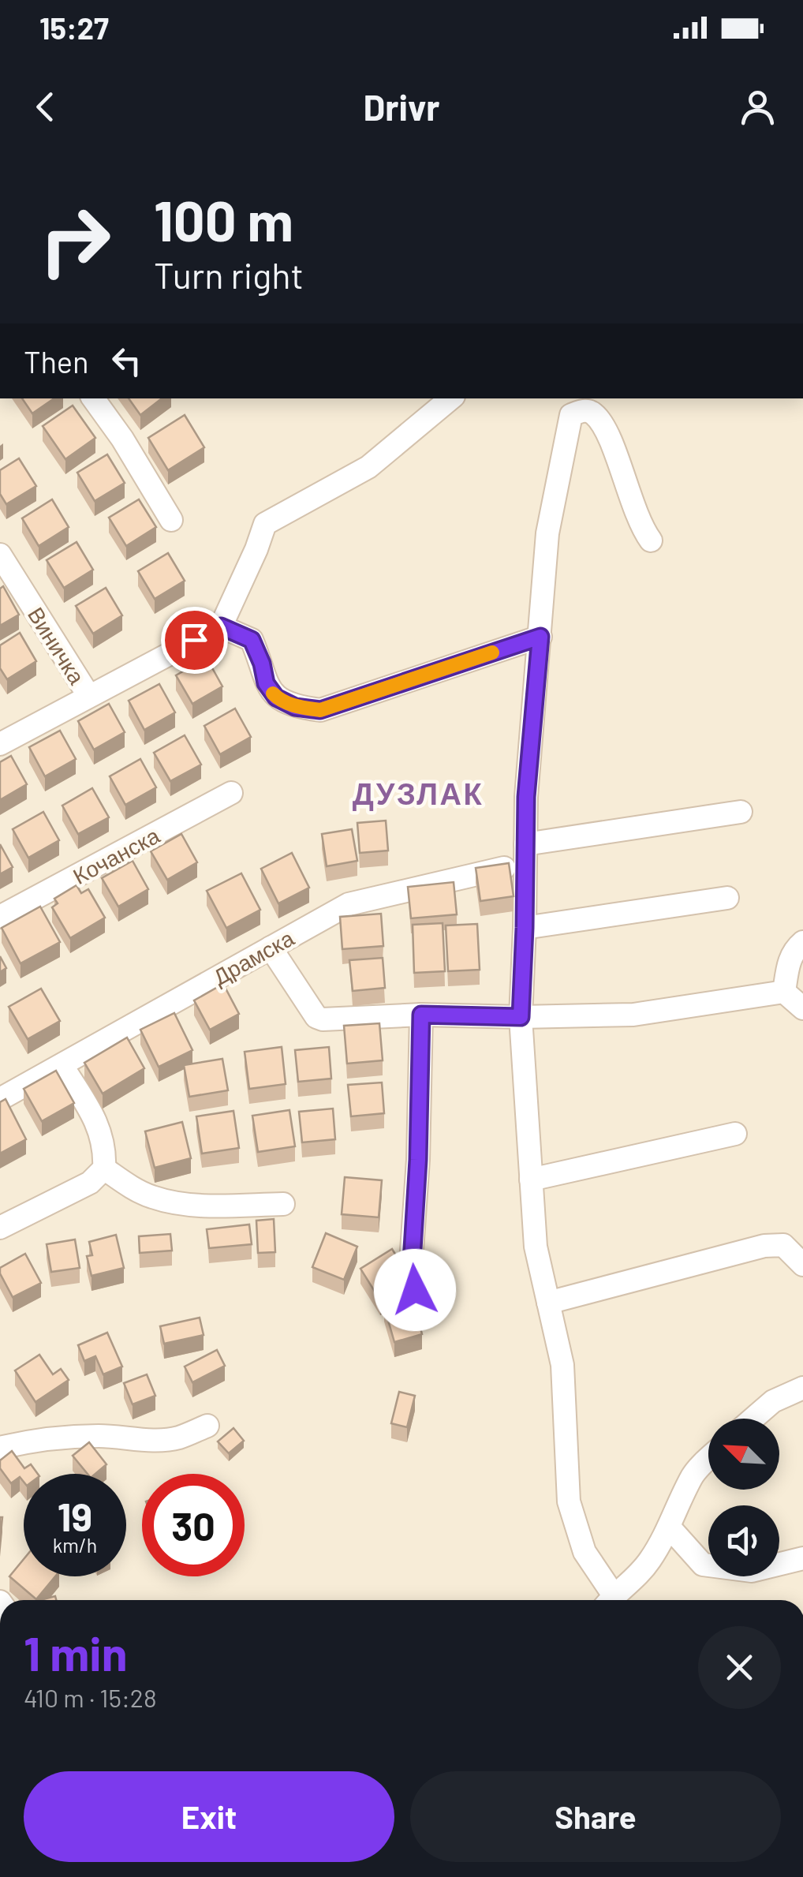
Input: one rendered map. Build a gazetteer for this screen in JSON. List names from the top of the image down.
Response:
{
  "streets": {
    "street": ["Виничка", "Кочанска", "Драмска"]
  },
  "districts": ["ДУЗЛАК"],
  "north": "top left",
  "page": {
    "status": "15:27",
    "header": "Drivr",
    "turn": ["100 m", "Turn right"],
    "then": "Then",
    "speed": "19 km/h",
    "limit": "30",
    "heading": ["1 min", "410 m · 15:28"],
    "buttons": ["Exit", "Share"]
  }
}
